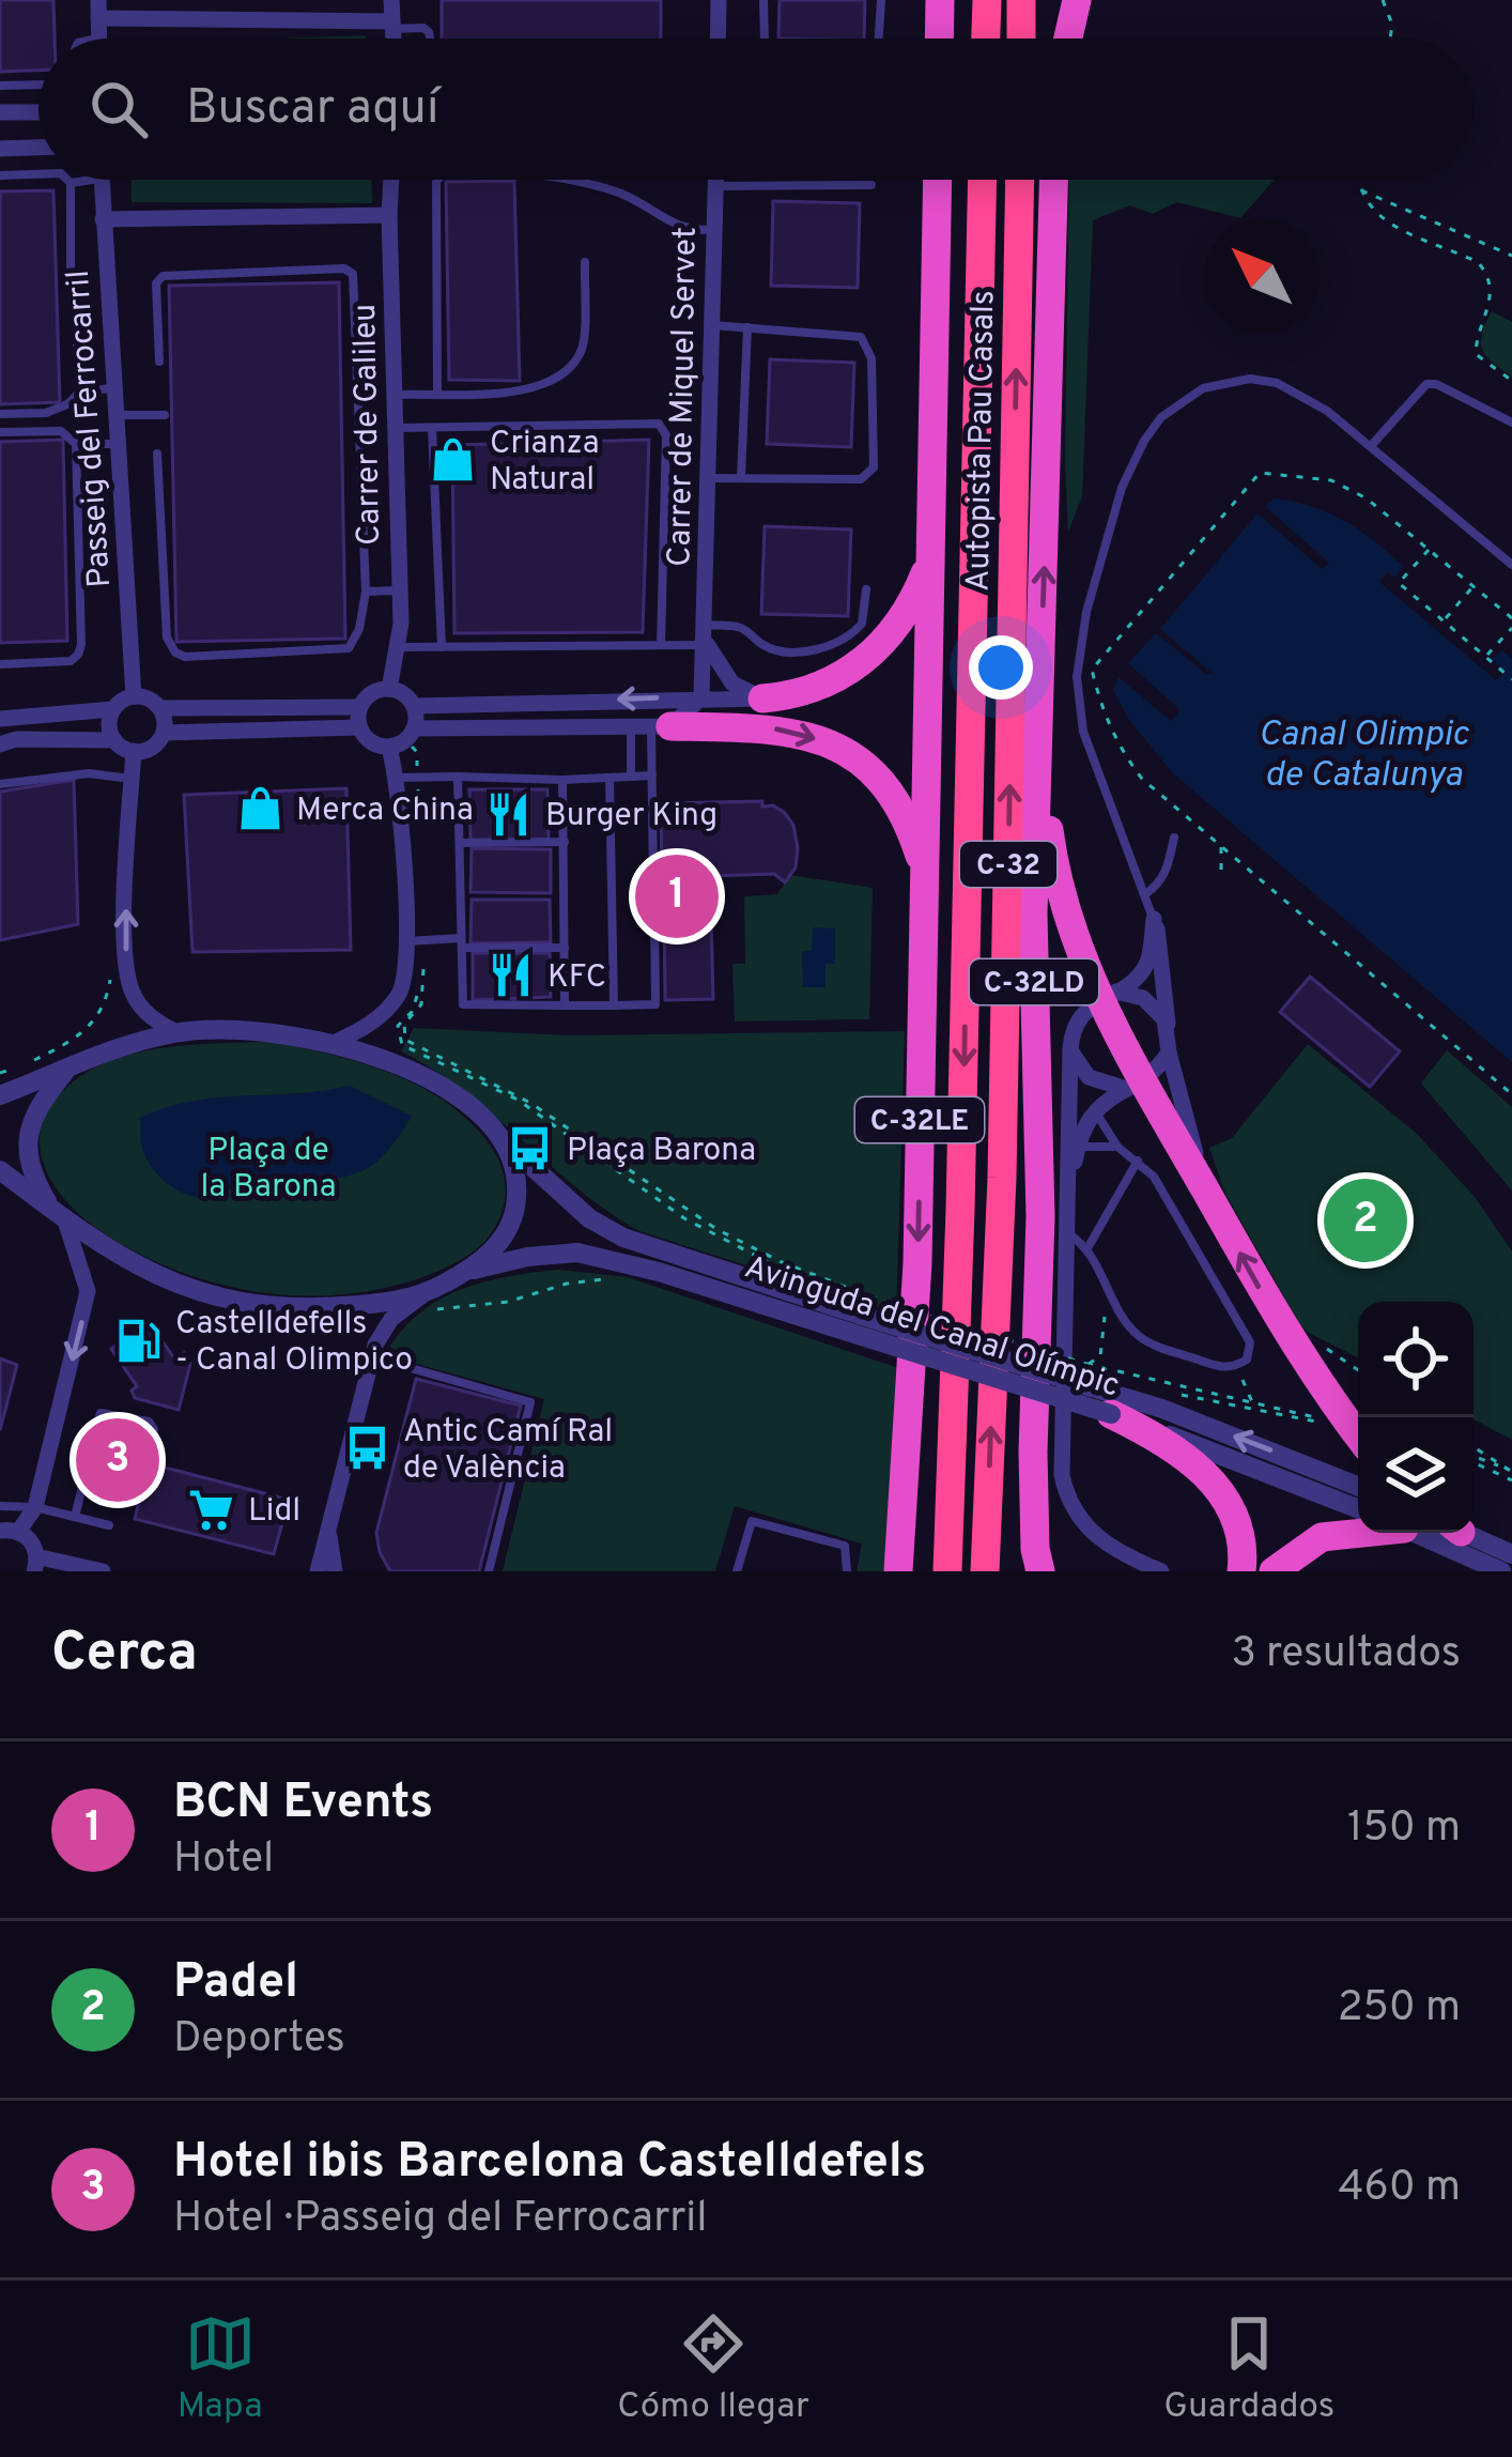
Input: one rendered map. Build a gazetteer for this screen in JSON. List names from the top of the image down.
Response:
{
  "streets": {
    "highway": [
      "Autopista Pau Casals",
      "C-32",
      "C-32LD",
      "C-32LE"
    ],
    "street": [
      "Carrer de Miquel Servet",
      "Carrer de Galileu",
      "Passeig del Ferrocarril",
      "Avinguda del Canal Olímpic"
    ]
  },
  "water": ["Canal Olimpic de Catalunya"],
  "parks": ["Plaça de la Barona"],
  "places": {
    "shop": ["Crianza Natural", "Merca China"],
    "restaurant": ["Burger King", "KFC"],
    "bus stop": ["Plaça Barona", "Antic Camí Ral de València"],
    "fuel station": ["Castelldefells - Canal Olimpico"],
    "supermarket": ["Lidl"]
  },
  "north": "top left",
  "page": {
    "search": "Buscar aquí",
    "pins": ["1", "2", "3"],
    "heading": ["Cerca", "3 resultados"],
    "list": [
      {
        "mark": "1",
        "name": "BCN Events",
        "note": "Hotel",
        "value": "150 m"
      },
      {
        "mark": "2",
        "name": "Padel",
        "note": "Deportes",
        "value": "250 m"
      },
      {
        "mark": "3",
        "name": "Hotel ibis Barcelona Castelldefels",
        "note": "Hotel · Passeig del Ferrocarril",
        "value": "460 m"
      }
    ],
    "nav": ["Mapa", "Cómo llegar", "Guardados"]
  }
}
